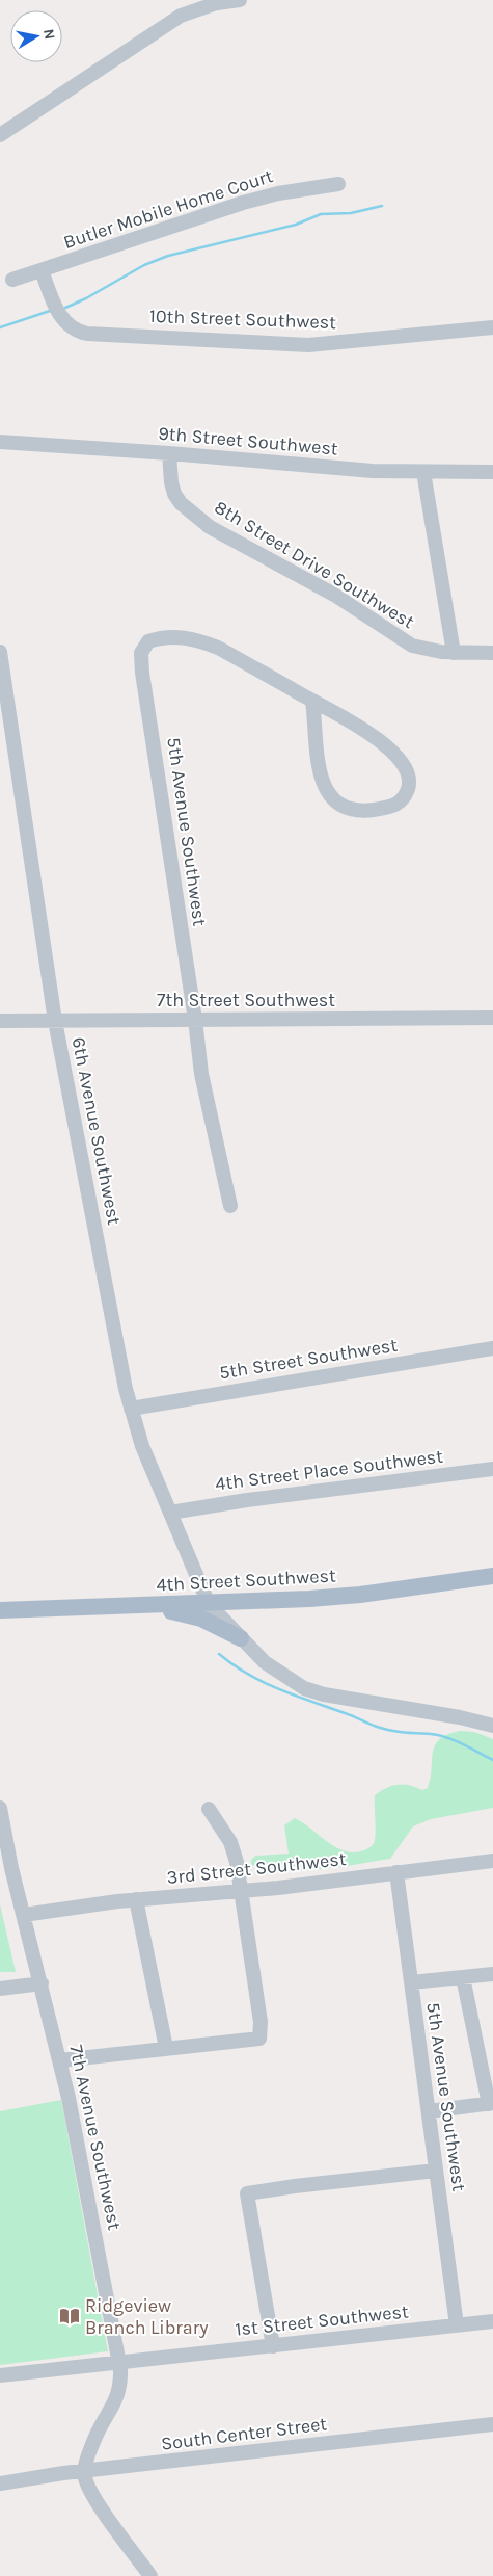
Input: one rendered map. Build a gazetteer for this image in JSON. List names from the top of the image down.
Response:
{
  "streets": {
    "main road": ["4th Street Southwest"],
    "street": [
      "Butler Mobile Home Court",
      "10th Street Southwest",
      "9th Street Southwest",
      "8th Street Drive Southwest",
      "5th Avenue Southwest",
      "7th Street Southwest",
      "6th Avenue Southwest",
      "5th Street Southwest",
      "4th Street Place Southwest",
      "3rd Street Southwest",
      "7th Avenue Southwest",
      "1st Street Southwest",
      "South Center Street"
    ]
  },
  "crossings": [
    ["Butler Mobile Home Court", "10th Street Southwest"],
    ["9th Street Southwest", "8th Street Drive Southwest"],
    ["5th Avenue Southwest", "7th Street Southwest"],
    ["5th Avenue Southwest", "3rd Street Southwest"],
    ["5th Avenue Southwest", "1st Street Southwest"],
    ["7th Street Southwest", "6th Avenue Southwest"],
    ["6th Avenue Southwest", "5th Street Southwest"],
    ["6th Avenue Southwest", "4th Street Place Southwest"],
    ["6th Avenue Southwest", "4th Street Southwest"],
    ["3rd Street Southwest", "7th Avenue Southwest"],
    ["7th Avenue Southwest", "1st Street Southwest"],
    ["7th Avenue Southwest", "South Center Street"]
  ],
  "places": {
    "library": ["Ridgeview Branch Library"]
  },
  "north": "right"
}
